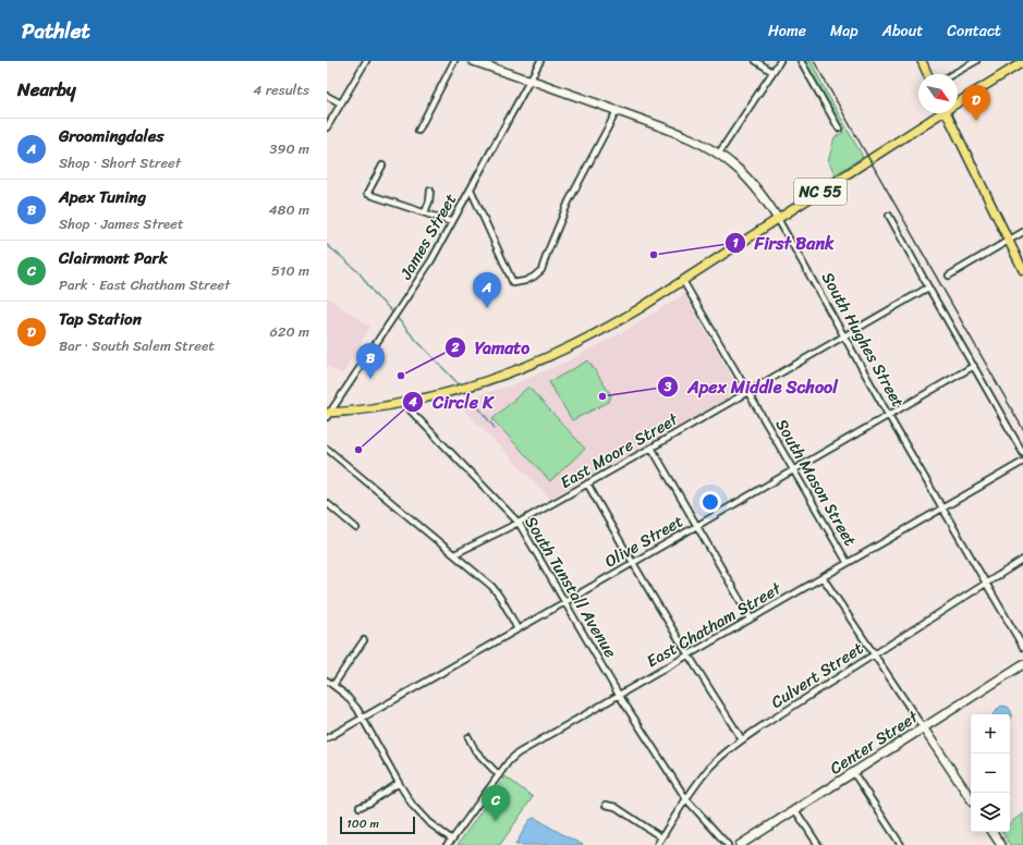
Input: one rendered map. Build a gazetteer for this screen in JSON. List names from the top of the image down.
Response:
{
  "streets": {
    "main road": ["NC 55"],
    "street": [
      "James Street",
      "South Hughes Street",
      "East Moore Street",
      "South Mason Street",
      "Olive Street",
      "South Tunstall Avenue",
      "East Chatham Street",
      "Culvert Street",
      "Center Street"
    ]
  },
  "crossings": [
    ["NC 55", "James Street"],
    ["NC 55", "South Hughes Street"],
    ["NC 55", "South Mason Street"],
    ["NC 55", "South Tunstall Avenue"],
    ["James Street", "South Hughes Street"],
    ["South Hughes Street", "East Moore Street"],
    ["South Hughes Street", "Olive Street"],
    ["South Hughes Street", "East Chatham Street"],
    ["South Hughes Street", "Culvert Street"],
    ["East Moore Street", "South Mason Street"],
    ["East Moore Street", "South Tunstall Avenue"],
    ["South Mason Street", "Olive Street"],
    ["South Mason Street", "East Chatham Street"],
    ["Olive Street", "South Tunstall Avenue"],
    ["South Tunstall Avenue", "East Chatham Street"],
    ["South Tunstall Avenue", "Culvert Street"]
  ],
  "places": [
    "First Bank",
    "Yamato",
    "Apex Middle School",
    "Circle K"
  ],
  "scale_bar": "100 m",
  "north": "bottom right",
  "page": {
    "header": "Pathlet",
    "nav": [
      "Home",
      "Map",
      "About",
      "Contact"
    ],
    "heading": ["Nearby", "4 results"],
    "pins": [
      "D",
      "A",
      "B",
      "C"
    ],
    "list": [
      {
        "mark": "A",
        "name": "Groomingdales",
        "note": "Shop · Short Street",
        "value": "390 m"
      },
      {
        "mark": "B",
        "name": "Apex Tuning",
        "note": "Shop · James Street",
        "value": "480 m"
      },
      {
        "mark": "C",
        "name": "Clairmont Park",
        "note": "Park · East Chatham Street",
        "value": "510 m"
      },
      {
        "mark": "D",
        "name": "Tap Station",
        "note": "Bar · South Salem Street",
        "value": "620 m"
      }
    ],
    "map_buttons": ["+", "−"],
    "scale": "100 m"
  }
}
